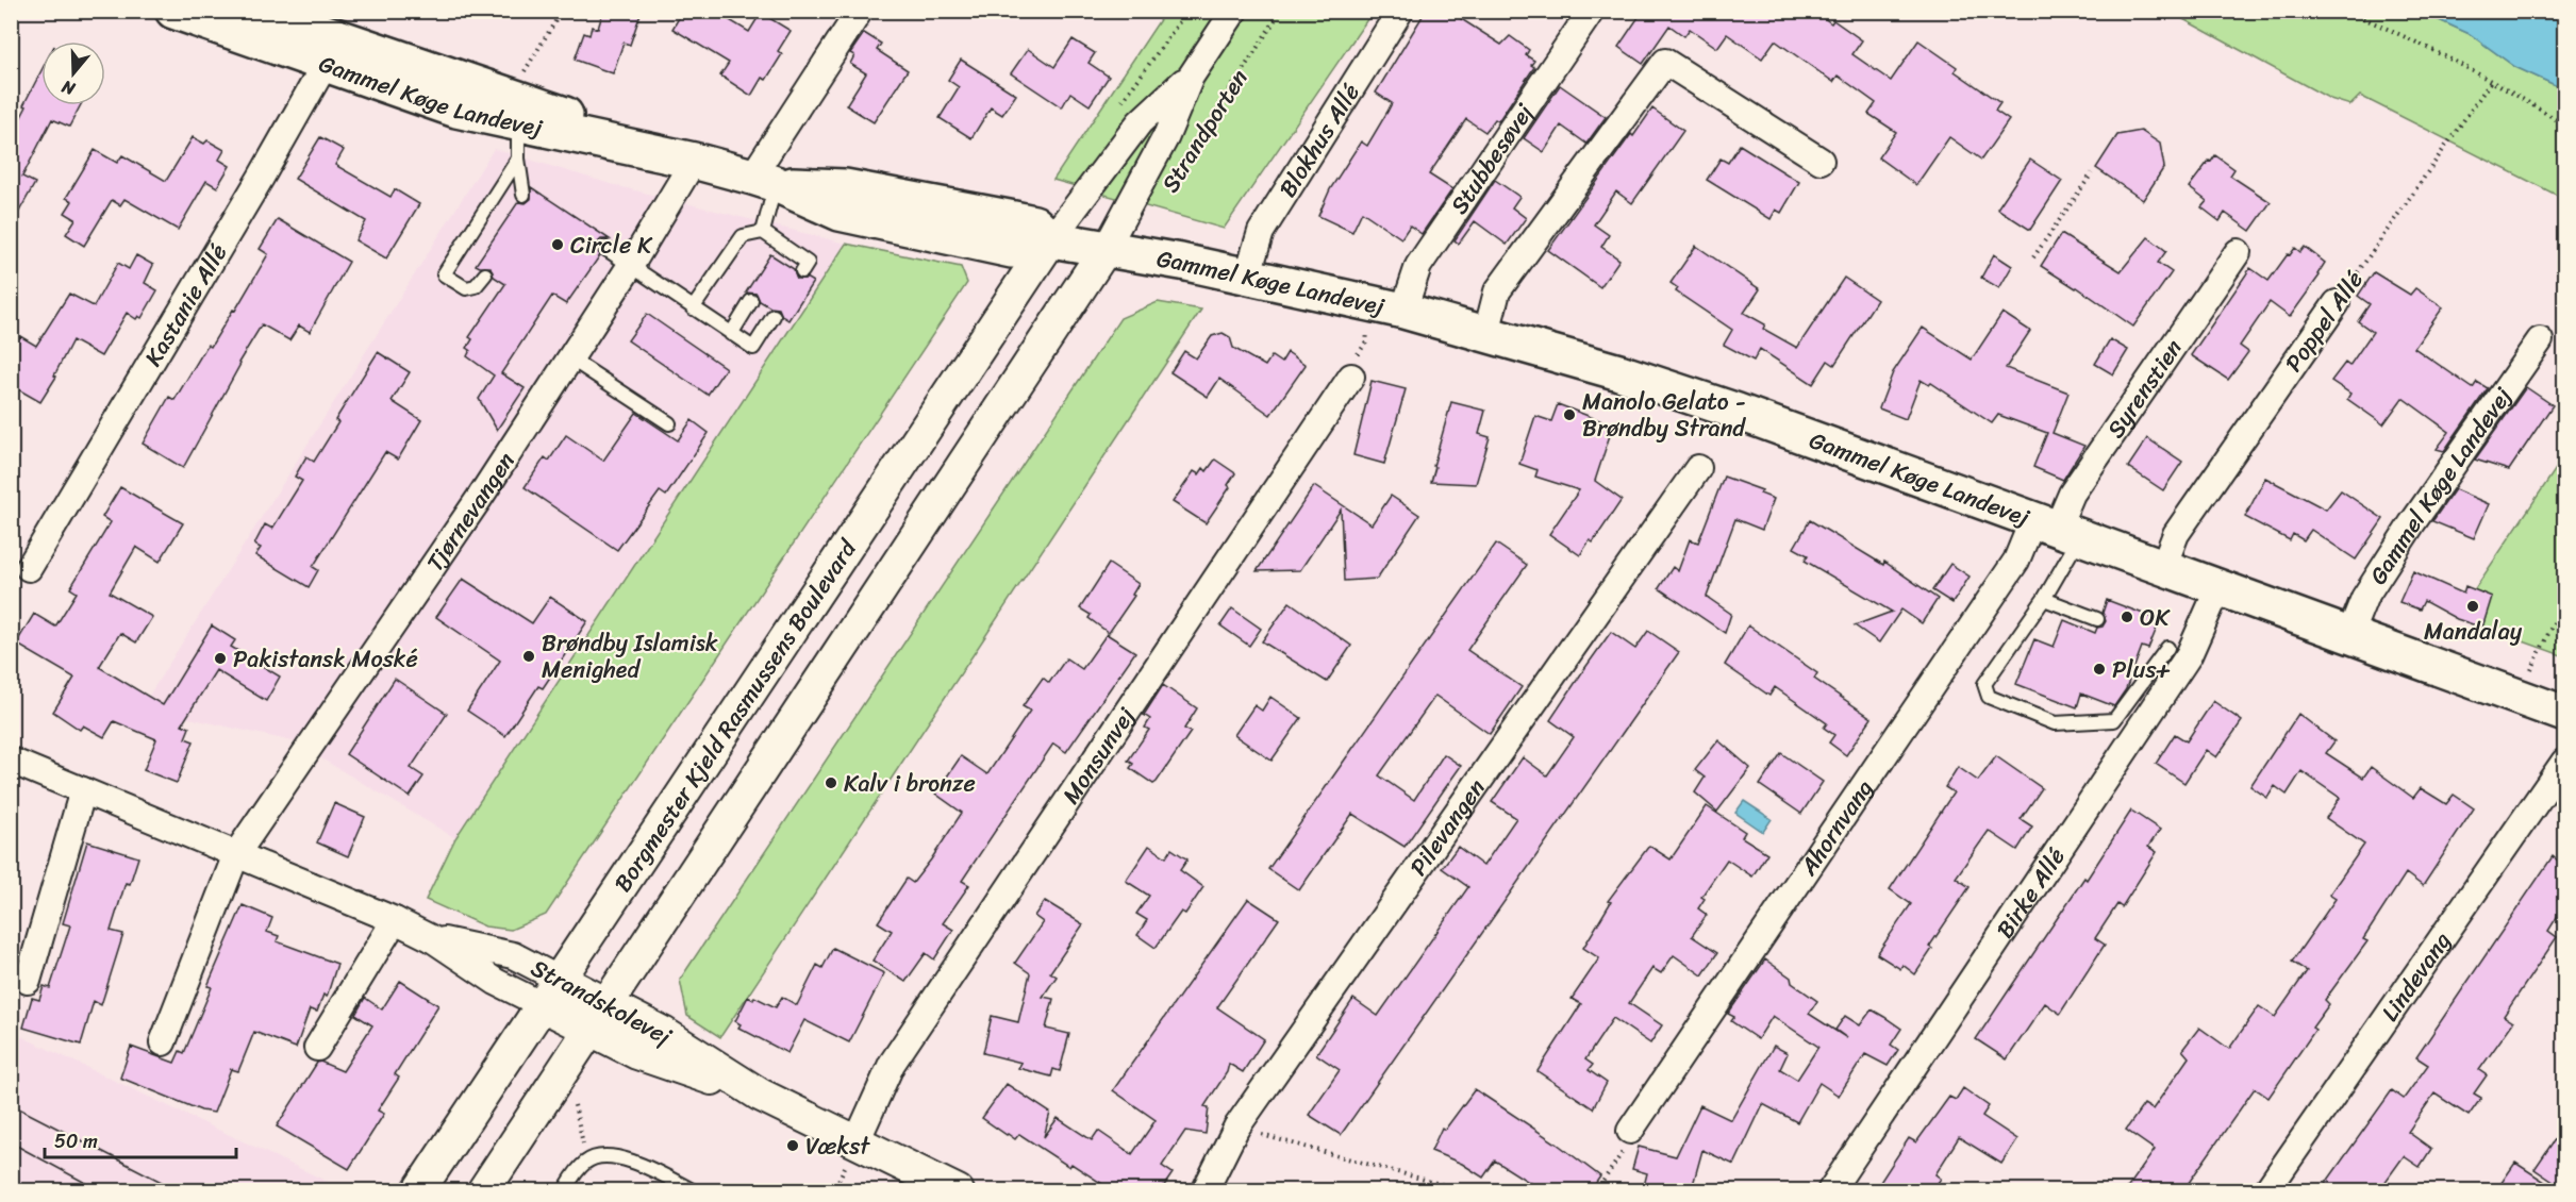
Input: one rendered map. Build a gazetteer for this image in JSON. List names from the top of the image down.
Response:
{
  "streets": {
    "main road": ["Gammel Køge Landevej"],
    "street": [
      "Strandporten",
      "Blokhus Allé",
      "Stubbesøvej",
      "Kastanie Allé",
      "Poppel Allé",
      "Syrenstien",
      "Tjørnevangen",
      "Borgmester Kjeld Rasmussens Boulevard",
      "Monsunvej",
      "Pilevangen",
      "Ahornvang",
      "Birke Allé",
      "Lindevang",
      "Strandskolevej"
    ]
  },
  "crossings": [
    ["Gammel Køge Landevej", "Strandporten"],
    ["Gammel Køge Landevej", "Blokhus Allé"],
    ["Gammel Køge Landevej", "Stubbesøvej"],
    ["Gammel Køge Landevej", "Kastanie Allé"],
    ["Gammel Køge Landevej", "Poppel Allé"],
    ["Gammel Køge Landevej", "Syrenstien"],
    ["Gammel Køge Landevej", "Tjørnevangen"],
    ["Gammel Køge Landevej", "Borgmester Kjeld Rasmussens Boulevard"],
    ["Gammel Køge Landevej", "Ahornvang"],
    ["Gammel Køge Landevej", "Birke Allé"],
    ["Strandporten", "Borgmester Kjeld Rasmussens Boulevard"],
    ["Syrenstien", "Ahornvang"],
    ["Tjørnevangen", "Strandskolevej"],
    ["Borgmester Kjeld Rasmussens Boulevard", "Strandskolevej"],
    ["Monsunvej", "Strandskolevej"]
  ],
  "places": [
    "Circle K",
    "Manolo Gelato - Brøndby Strand",
    "Mandalay",
    "OK",
    "Brøndby Islamisk Menighed",
    "Pakistansk Moské",
    "Plus+",
    "Kalv i bronze",
    "Vækst"
  ],
  "scale_bar": "50 m",
  "north": "bottom"
}
